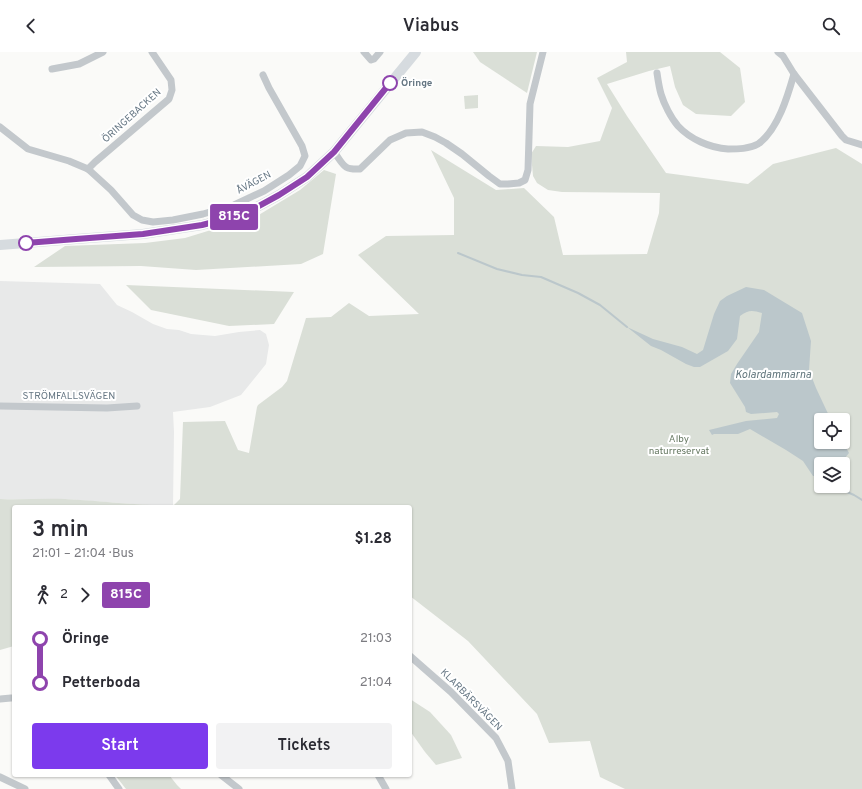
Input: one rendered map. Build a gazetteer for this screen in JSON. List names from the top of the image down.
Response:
{
  "streets": {
    "street": [
      "ÖRINGEBACKEN",
      "ÅVÄGEN",
      "STRÖMFALLSVÄGEN",
      "KLARBÄRSVÄGEN"
    ]
  },
  "crossings": [
    ["ÖRINGEBACKEN", "ÅVÄGEN"]
  ],
  "water": ["Kolardammarna"],
  "parks": ["Alby naturreservat"],
  "places": ["Öringe"],
  "lines": ["bus line 815C"],
  "page": {
    "header": "Viabus",
    "on_map": "815C",
    "heading": ["3 min", "21:01 – 21:04 · Bus", "$1.28"],
    "legs": ["2", "815C"],
    "list": [
      {
        "name": "Öringe",
        "value": "21:03"
      },
      {
        "name": "Petterboda",
        "value": "21:04"
      }
    ],
    "buttons": ["Start", "Tickets"]
  }
}
